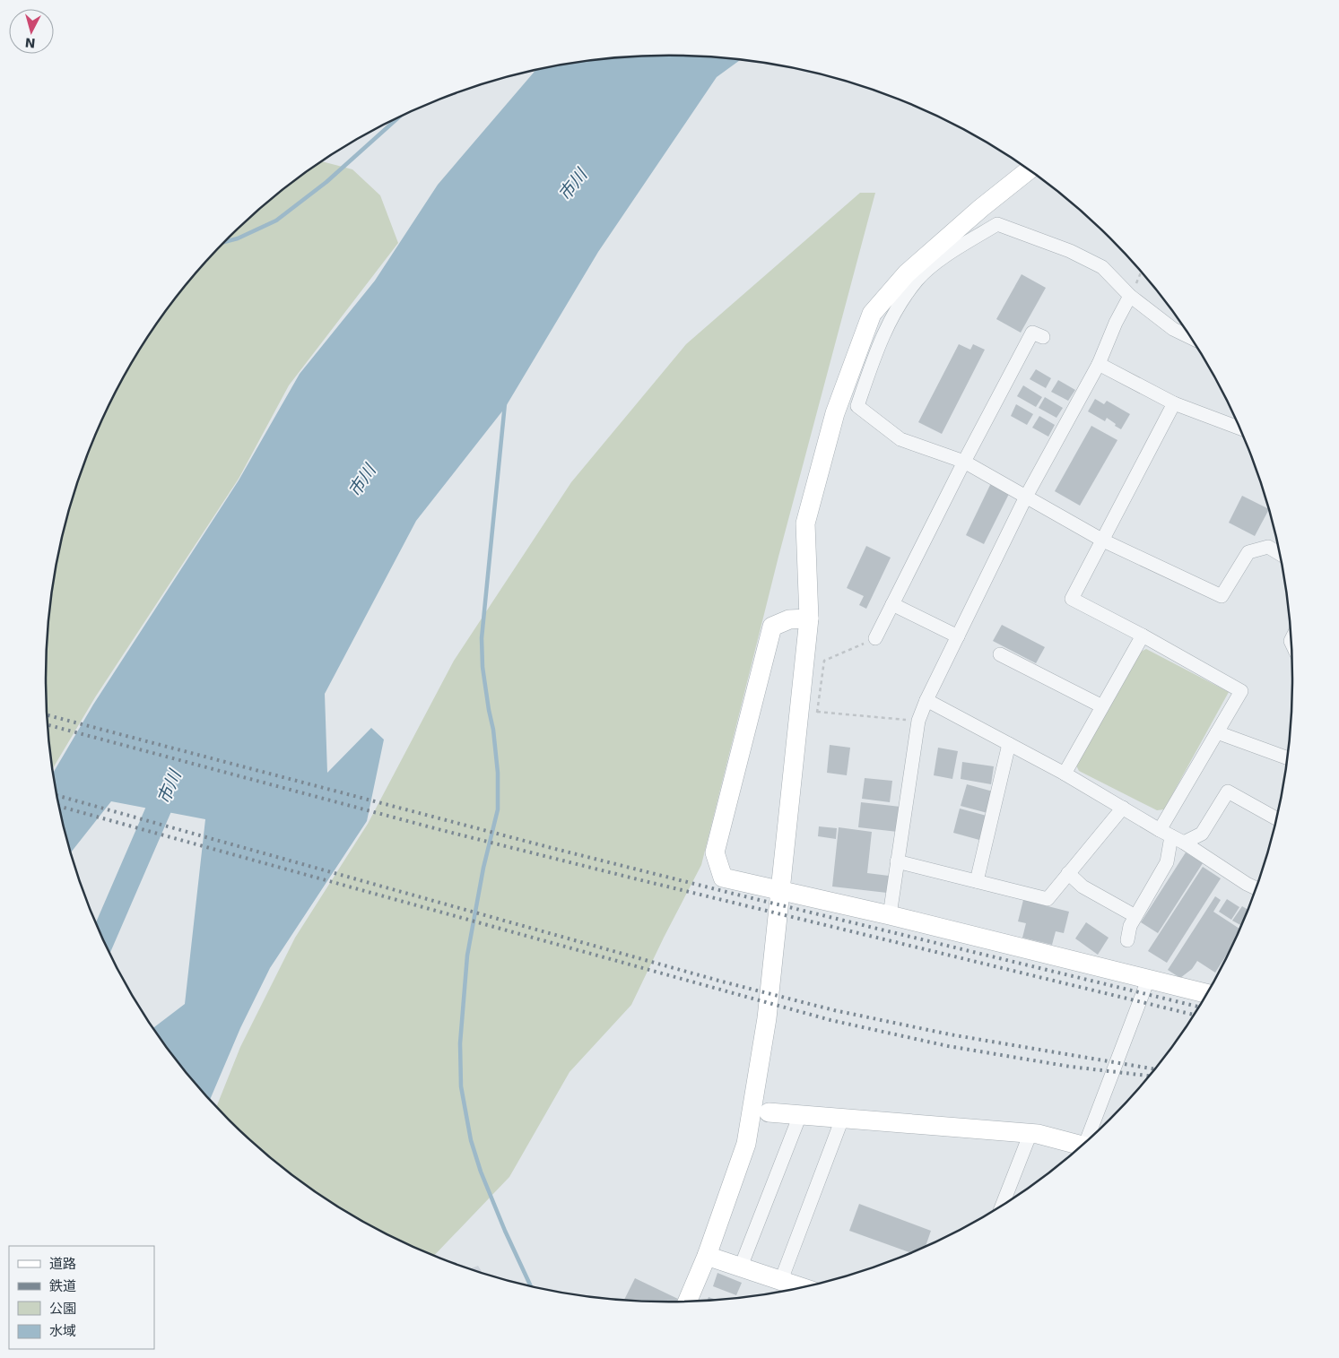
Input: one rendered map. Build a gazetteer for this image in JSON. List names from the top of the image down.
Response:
{
  "water": ["市川"],
  "legend": [
    "道路",
    "鉄道",
    "公園",
    "水域"
  ],
  "north": "bottom"
}
